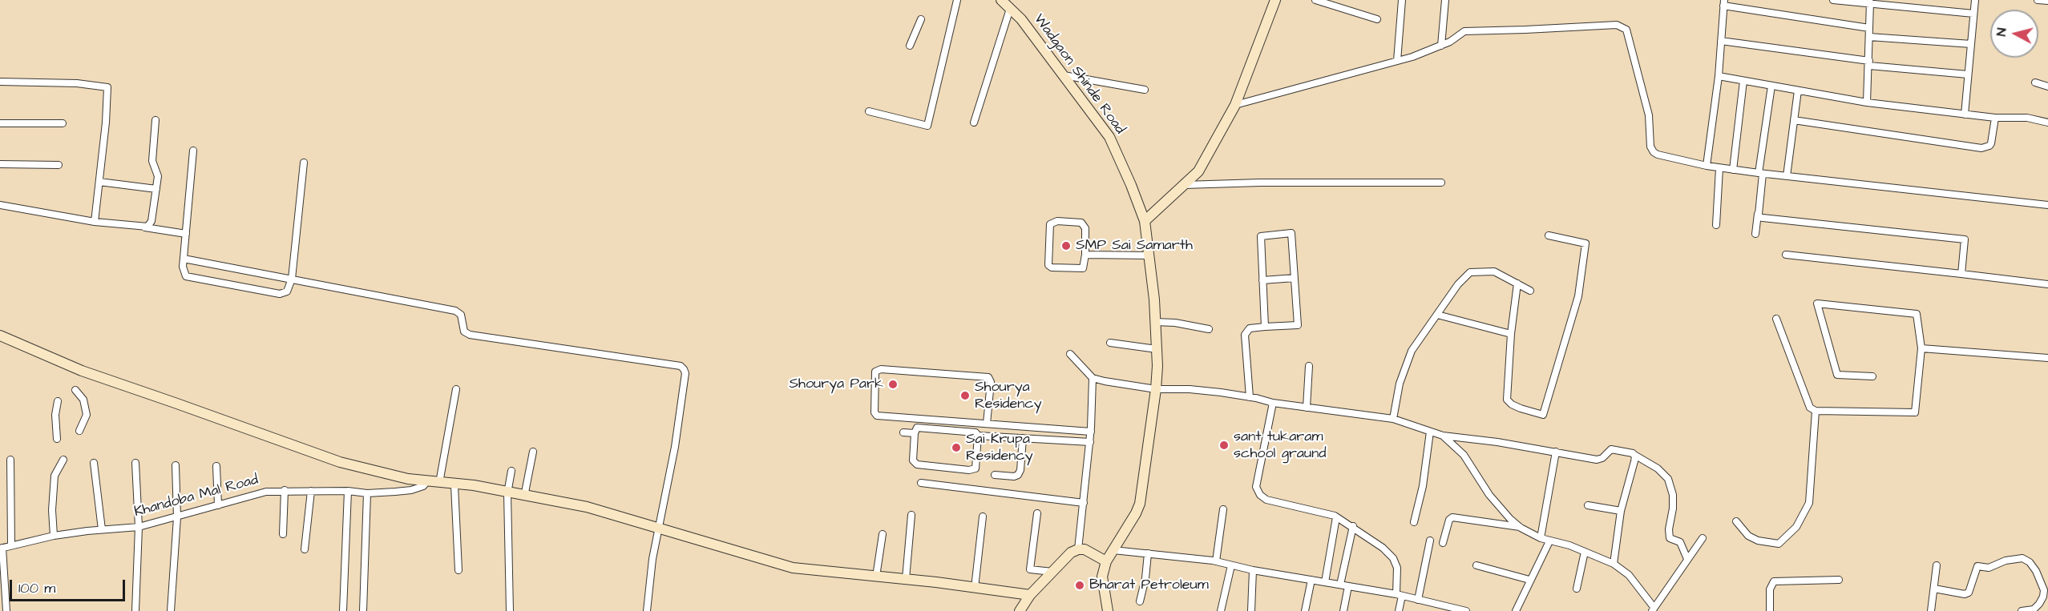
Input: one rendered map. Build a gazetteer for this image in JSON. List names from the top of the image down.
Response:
{
  "streets": {
    "street": ["Wadgaon Shinde Road", "Khandoba Mal Road"]
  },
  "places": [
    "SMP Sai Samarth",
    "Shourya Park",
    "Shourya Residency",
    "sant tukaram school graund",
    "Sai Krupa Residency",
    "Bharat Petroleum"
  ],
  "scale_bar": "100 m",
  "north": "left"
}
